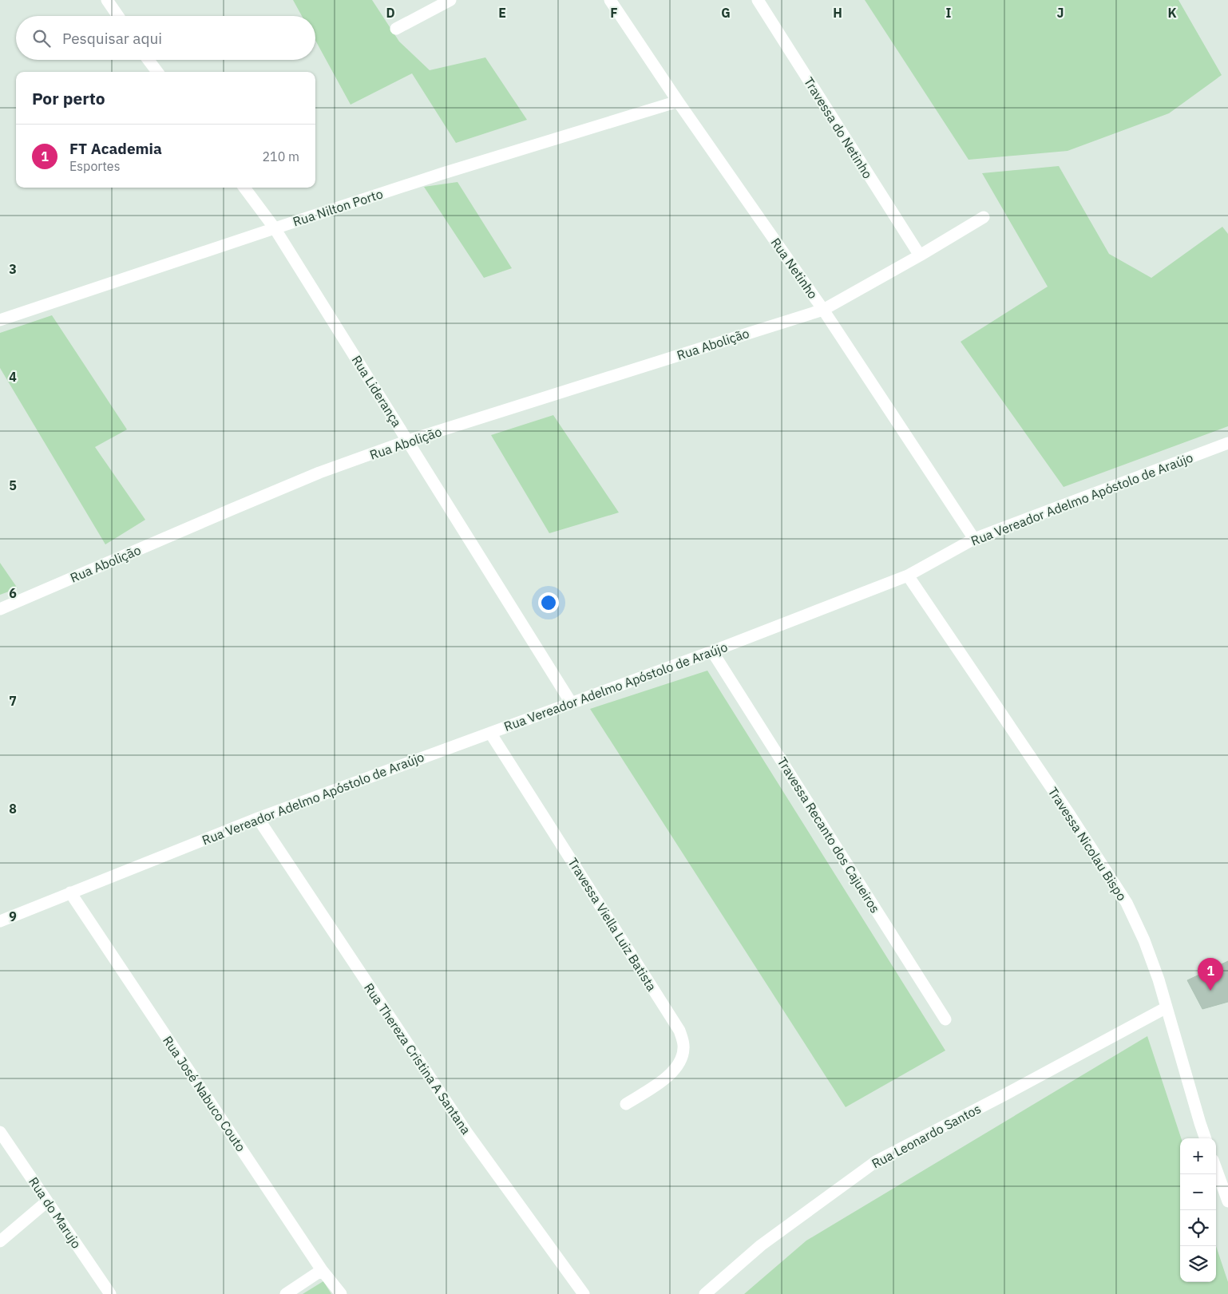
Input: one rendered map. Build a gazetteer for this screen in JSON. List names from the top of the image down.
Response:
{
  "streets": {
    "street": [
      "Travessa do Netinho",
      "Rua Nilton Porto",
      "Rua Netinho",
      "Rua Abolição",
      "Rua Liderança",
      "Rua Vereador Adelmo Apóstolo de Araújo",
      "Travessa Recanto dos Cajueiros",
      "Travessa Nicolau Bispo",
      "Travessa Viella Luiz Batista",
      "Rua Thereza Cristina A Santana",
      "Rua José Nabuco Couto",
      "Rua Leonardo Santos",
      "Rua do Marujo"
    ]
  },
  "crossings": [
    ["Rua Nilton Porto", "Rua Netinho"],
    ["Rua Nilton Porto", "Rua Liderança"],
    ["Rua Netinho", "Rua Abolição"],
    ["Rua Netinho", "Rua Vereador Adelmo Apóstolo de Araújo"],
    ["Rua Abolição", "Rua Liderança"],
    ["Rua Liderança", "Rua Vereador Adelmo Apóstolo de Araújo"],
    ["Rua Vereador Adelmo Apóstolo de Araújo", "Travessa Recanto dos Cajueiros"],
    ["Rua Vereador Adelmo Apóstolo de Araújo", "Travessa Nicolau Bispo"],
    ["Rua Vereador Adelmo Apóstolo de Araújo", "Travessa Viella Luiz Batista"],
    ["Rua Vereador Adelmo Apóstolo de Araújo", "Rua Thereza Cristina A Santana"],
    ["Rua Vereador Adelmo Apóstolo de Araújo", "Rua José Nabuco Couto"],
    ["Travessa Nicolau Bispo", "Rua Leonardo Santos"]
  ],
  "page": {
    "search": "Pesquisar aqui",
    "heading": "Por perto",
    "list": [
      {
        "mark": "1",
        "name": "FT Academia",
        "note": "Esportes",
        "value": "210 m"
      }
    ],
    "pins": "1",
    "map_buttons": ["+", "−"]
  },
  "grid": {
    "columns": [
      "D",
      "E",
      "F",
      "G",
      "H",
      "I",
      "J",
      "K"
    ],
    "rows": [
      "3",
      "4",
      "5",
      "6",
      "7",
      "8",
      "9"
    ]
  }
}
